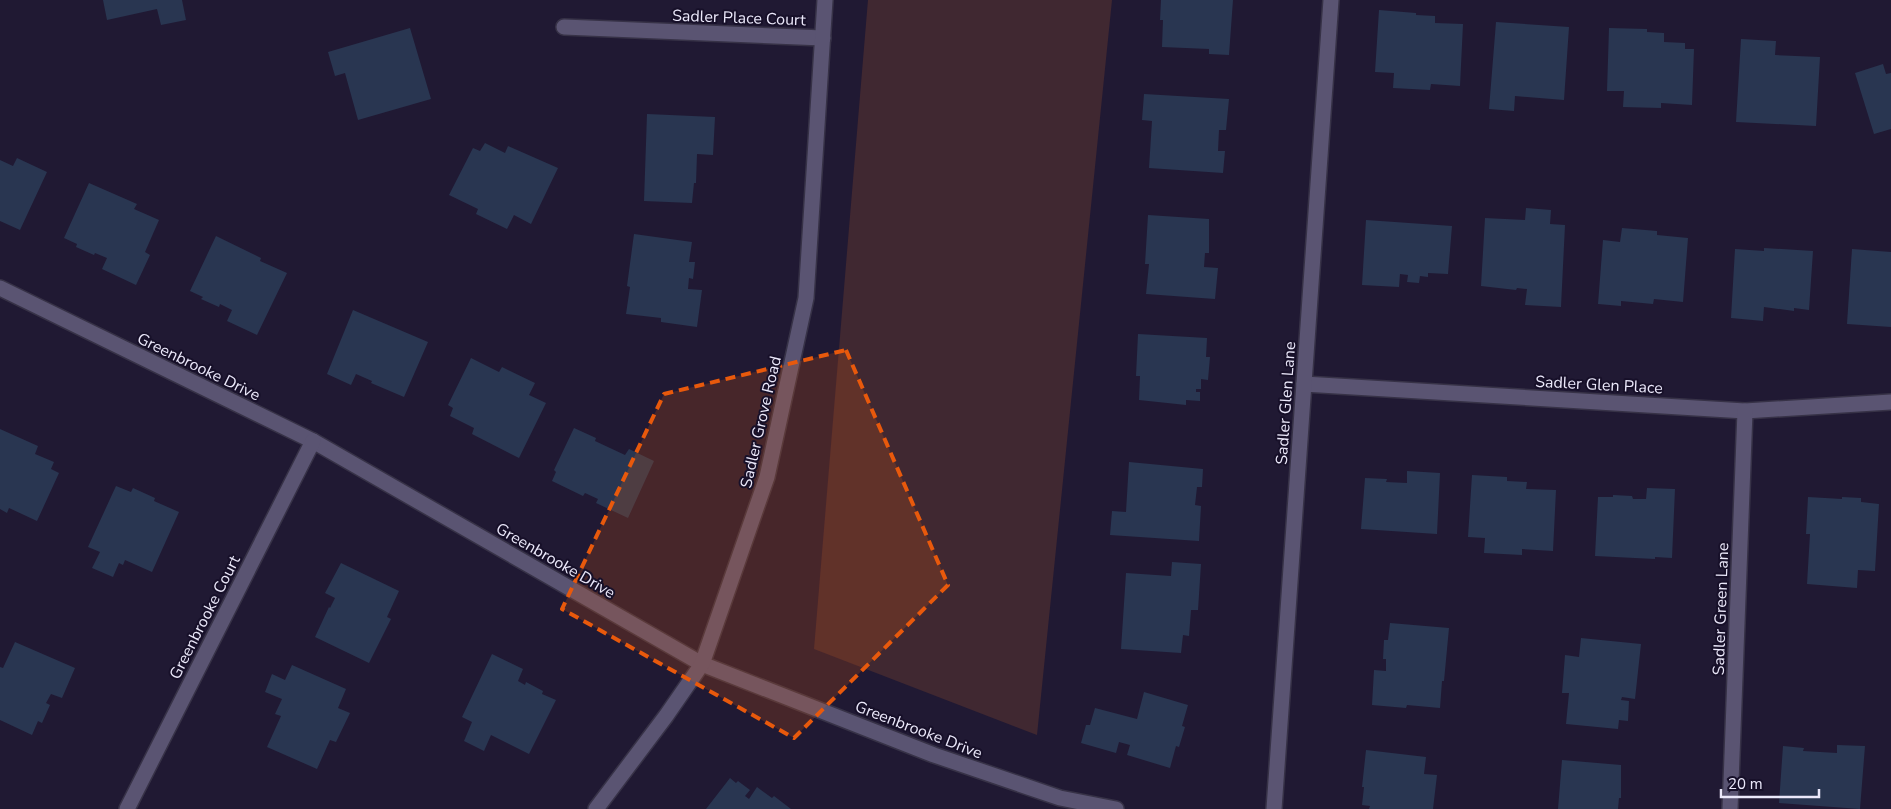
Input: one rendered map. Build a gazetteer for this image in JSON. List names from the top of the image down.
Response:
{
  "streets": {
    "street": [
      "Sadler Place Court",
      "Greenbrooke Drive",
      "Sadler Glen Place",
      "Sadler Glen Lane",
      "Sadler Grove Road",
      "Sadler Green Lane",
      "Greenbrooke Court"
    ]
  },
  "crossings": [
    ["Sadler Place Court", "Sadler Grove Road"],
    ["Greenbrooke Drive", "Sadler Grove Road"],
    ["Greenbrooke Drive", "Greenbrooke Court"],
    ["Sadler Glen Place", "Sadler Glen Lane"],
    ["Sadler Glen Place", "Sadler Green Lane"]
  ],
  "scale_bar": "20 m"
}
